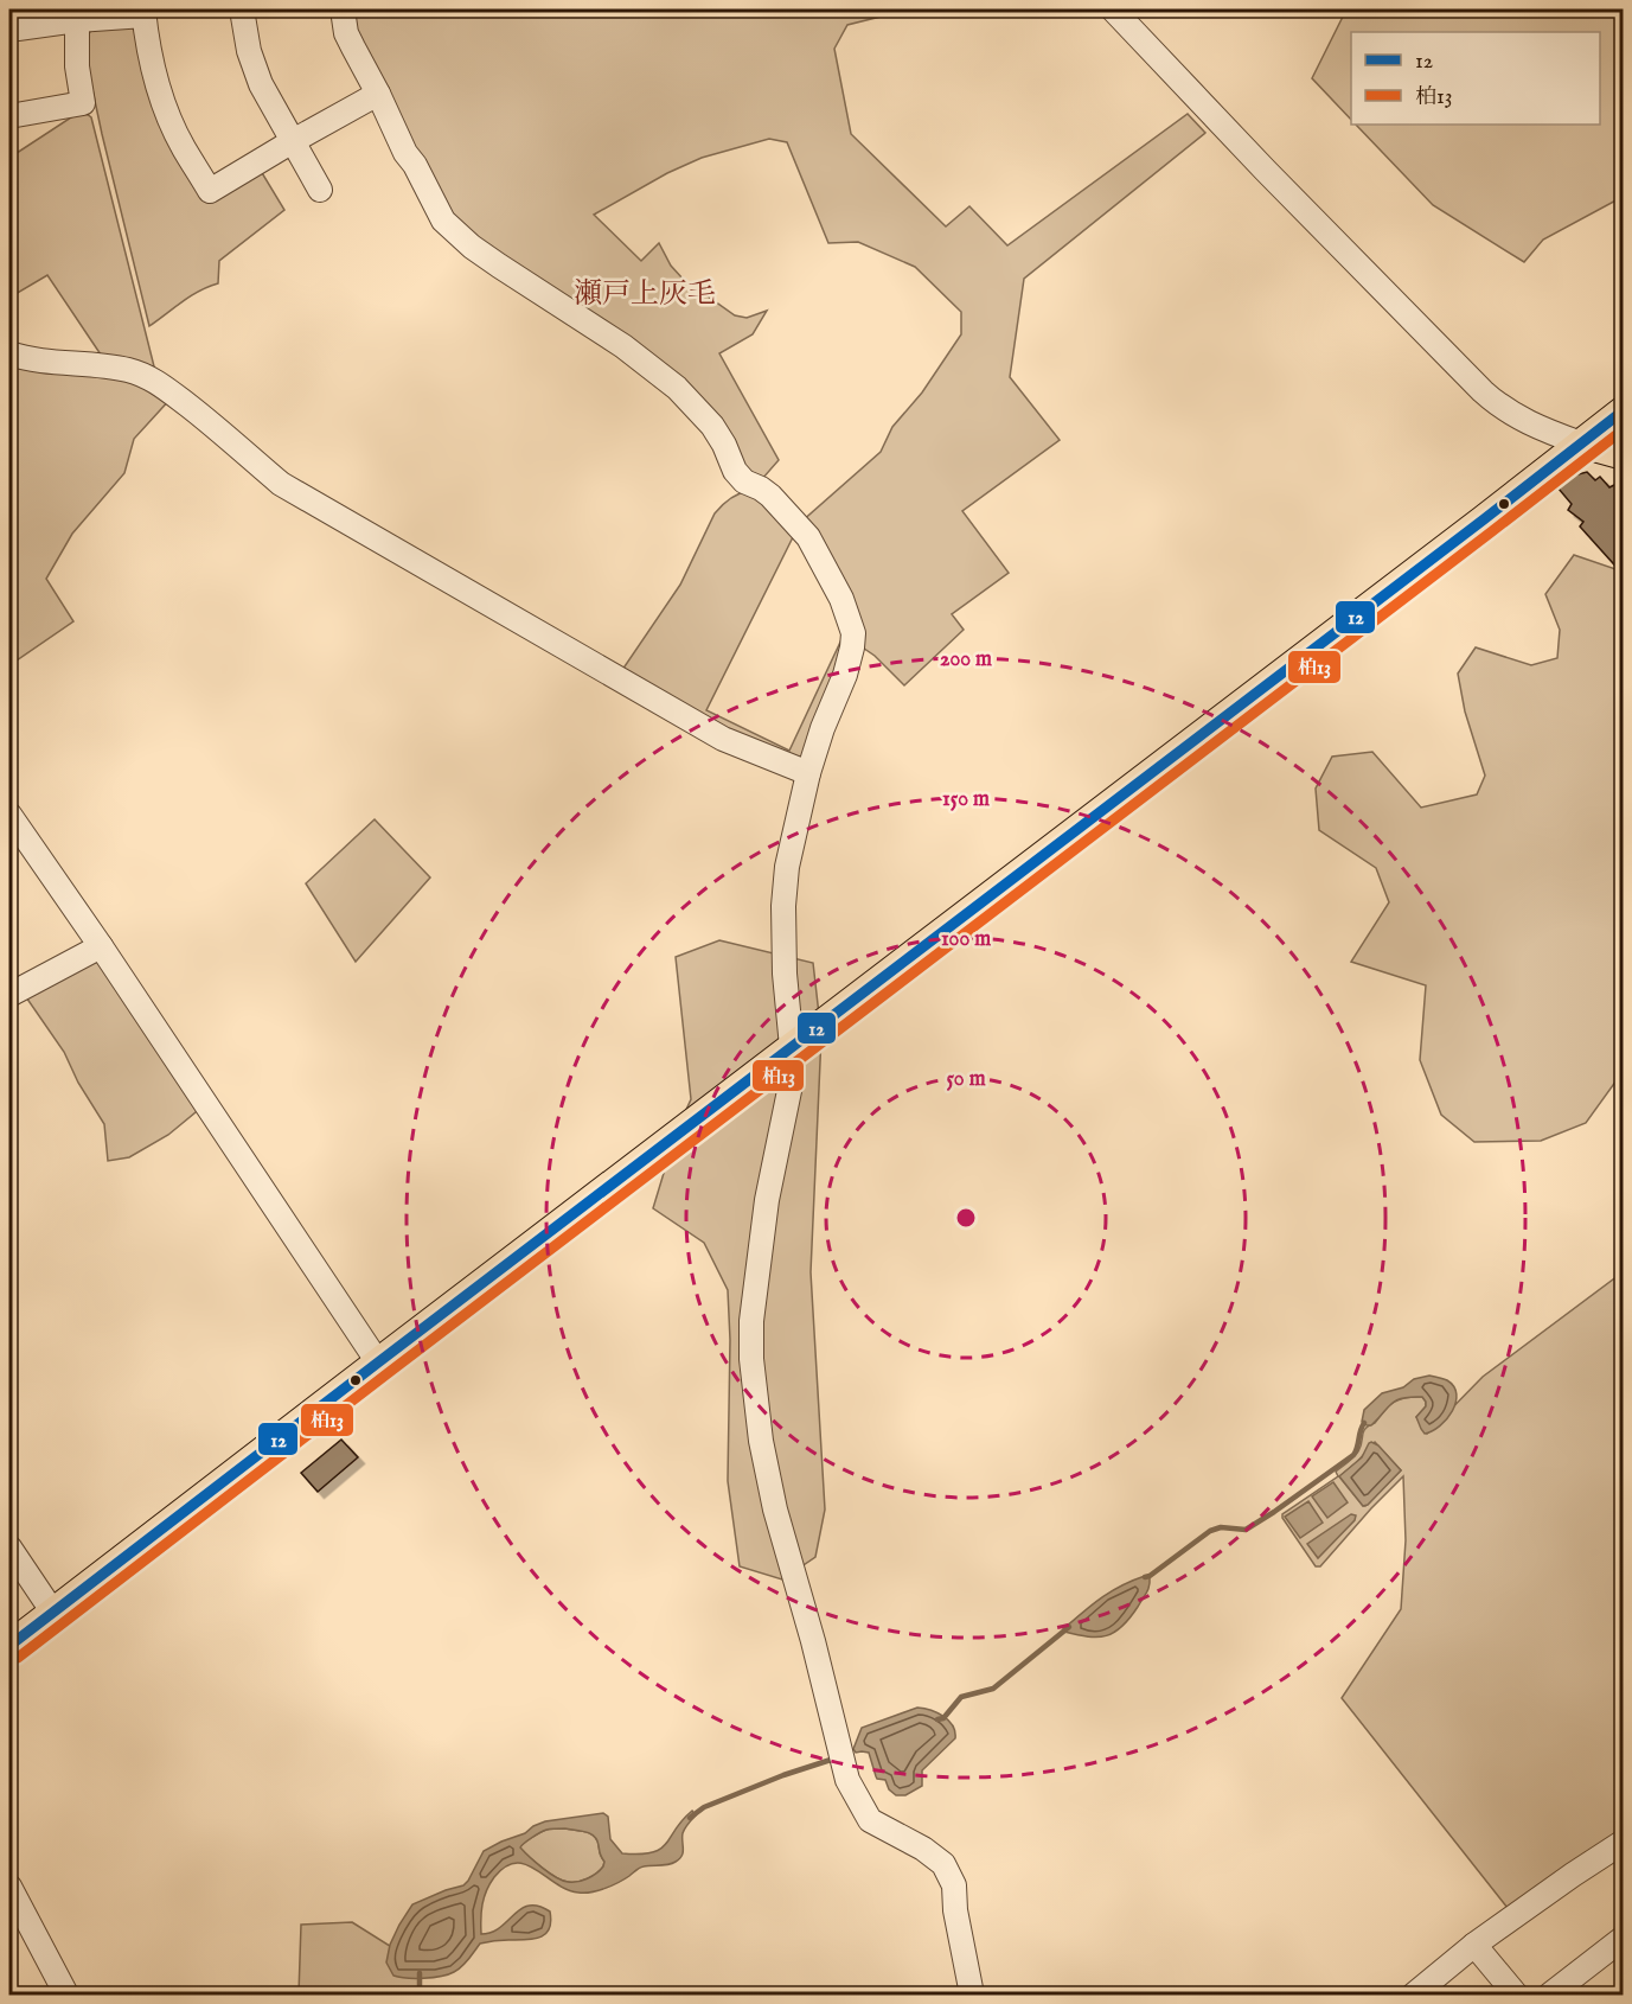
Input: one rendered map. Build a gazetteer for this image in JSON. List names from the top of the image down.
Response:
{
  "districts": ["瀬戸上灰毛"],
  "lines": ["transit line 12", "transit line 柏13"],
  "legend": ["12", "柏13"],
  "rings": [
    "200 m",
    "150 m",
    "100 m",
    "50 m"
  ]
}
